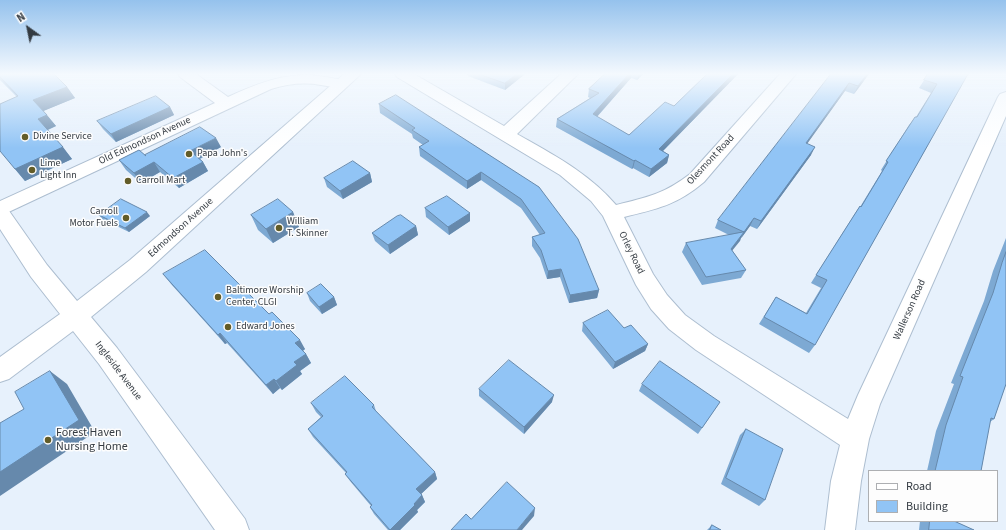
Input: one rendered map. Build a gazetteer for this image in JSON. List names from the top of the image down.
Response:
{
  "streets": {
    "street": [
      "Old Edmondson Avenue",
      "Olesmont Road",
      "Edmondson Avenue",
      "Orley Road",
      "Wallerson Road",
      "Ingleside Avenue"
    ]
  },
  "crossings": [
    ["Olesmont Road", "Orley Road"],
    ["Edmondson Avenue", "Ingleside Avenue"],
    ["Orley Road", "Wallerson Road"]
  ],
  "places": [
    "Divine Service",
    "Papa John's",
    "Lime Light Inn",
    "Carroll Mart",
    "Carroll Motor Fuels",
    "William T. Skinner",
    "Baltimore Worship Center, CLGI",
    "Edward Jones",
    "Forest Haven Nursing Home"
  ],
  "legend": ["Road", "Building"],
  "north": "top left"
}
